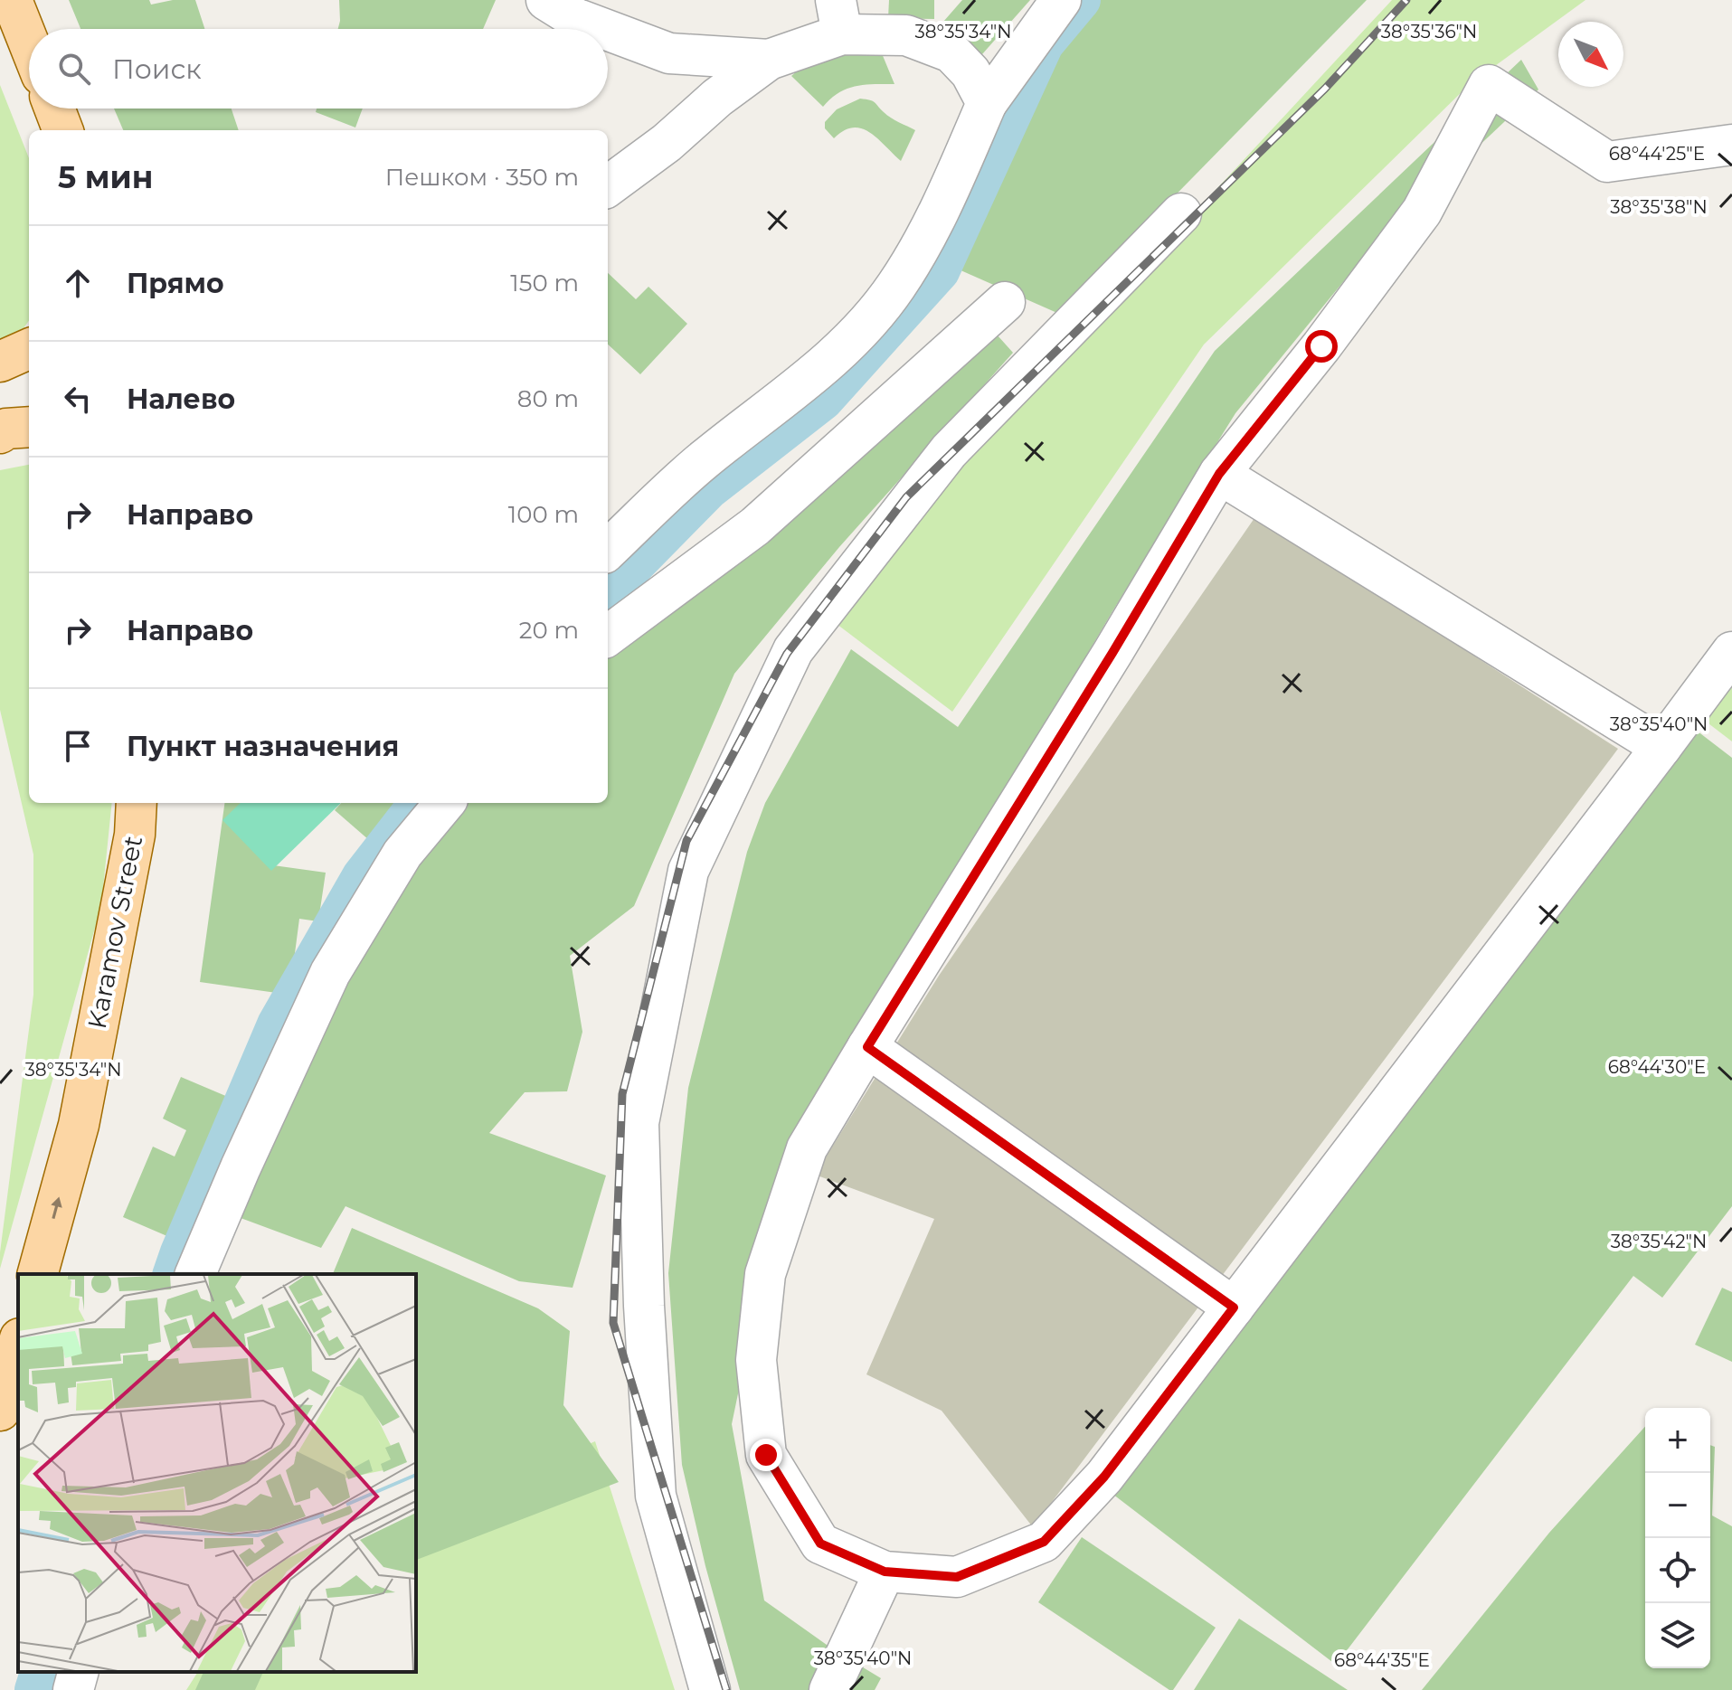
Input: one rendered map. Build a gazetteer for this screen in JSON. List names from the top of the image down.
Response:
{
  "streets": {
    "main road": ["Karamov Street"]
  },
  "one_way": ["Karamov Street"],
  "north": "bottom right",
  "page": {
    "search": "Поиск",
    "heading": ["5 мин", "Пешком · 350 m"],
    "list": [
      ["Прямо", "150 m"],
      ["Налево", "80 m"],
      ["Направо", "100 m"],
      ["Направо", "20 m"],
      "Пункт назначения"
    ],
    "map_buttons": ["+", "−"]
  },
  "coordinates": [
    "38°35'34\"N",
    "38°35'36\"N",
    "68°44'25\"E",
    "38°35'38\"N",
    "38°35'40\"N",
    "68°44'30\"E",
    "38°35'42\"N",
    "68°44'35\"E"
  ]
}
